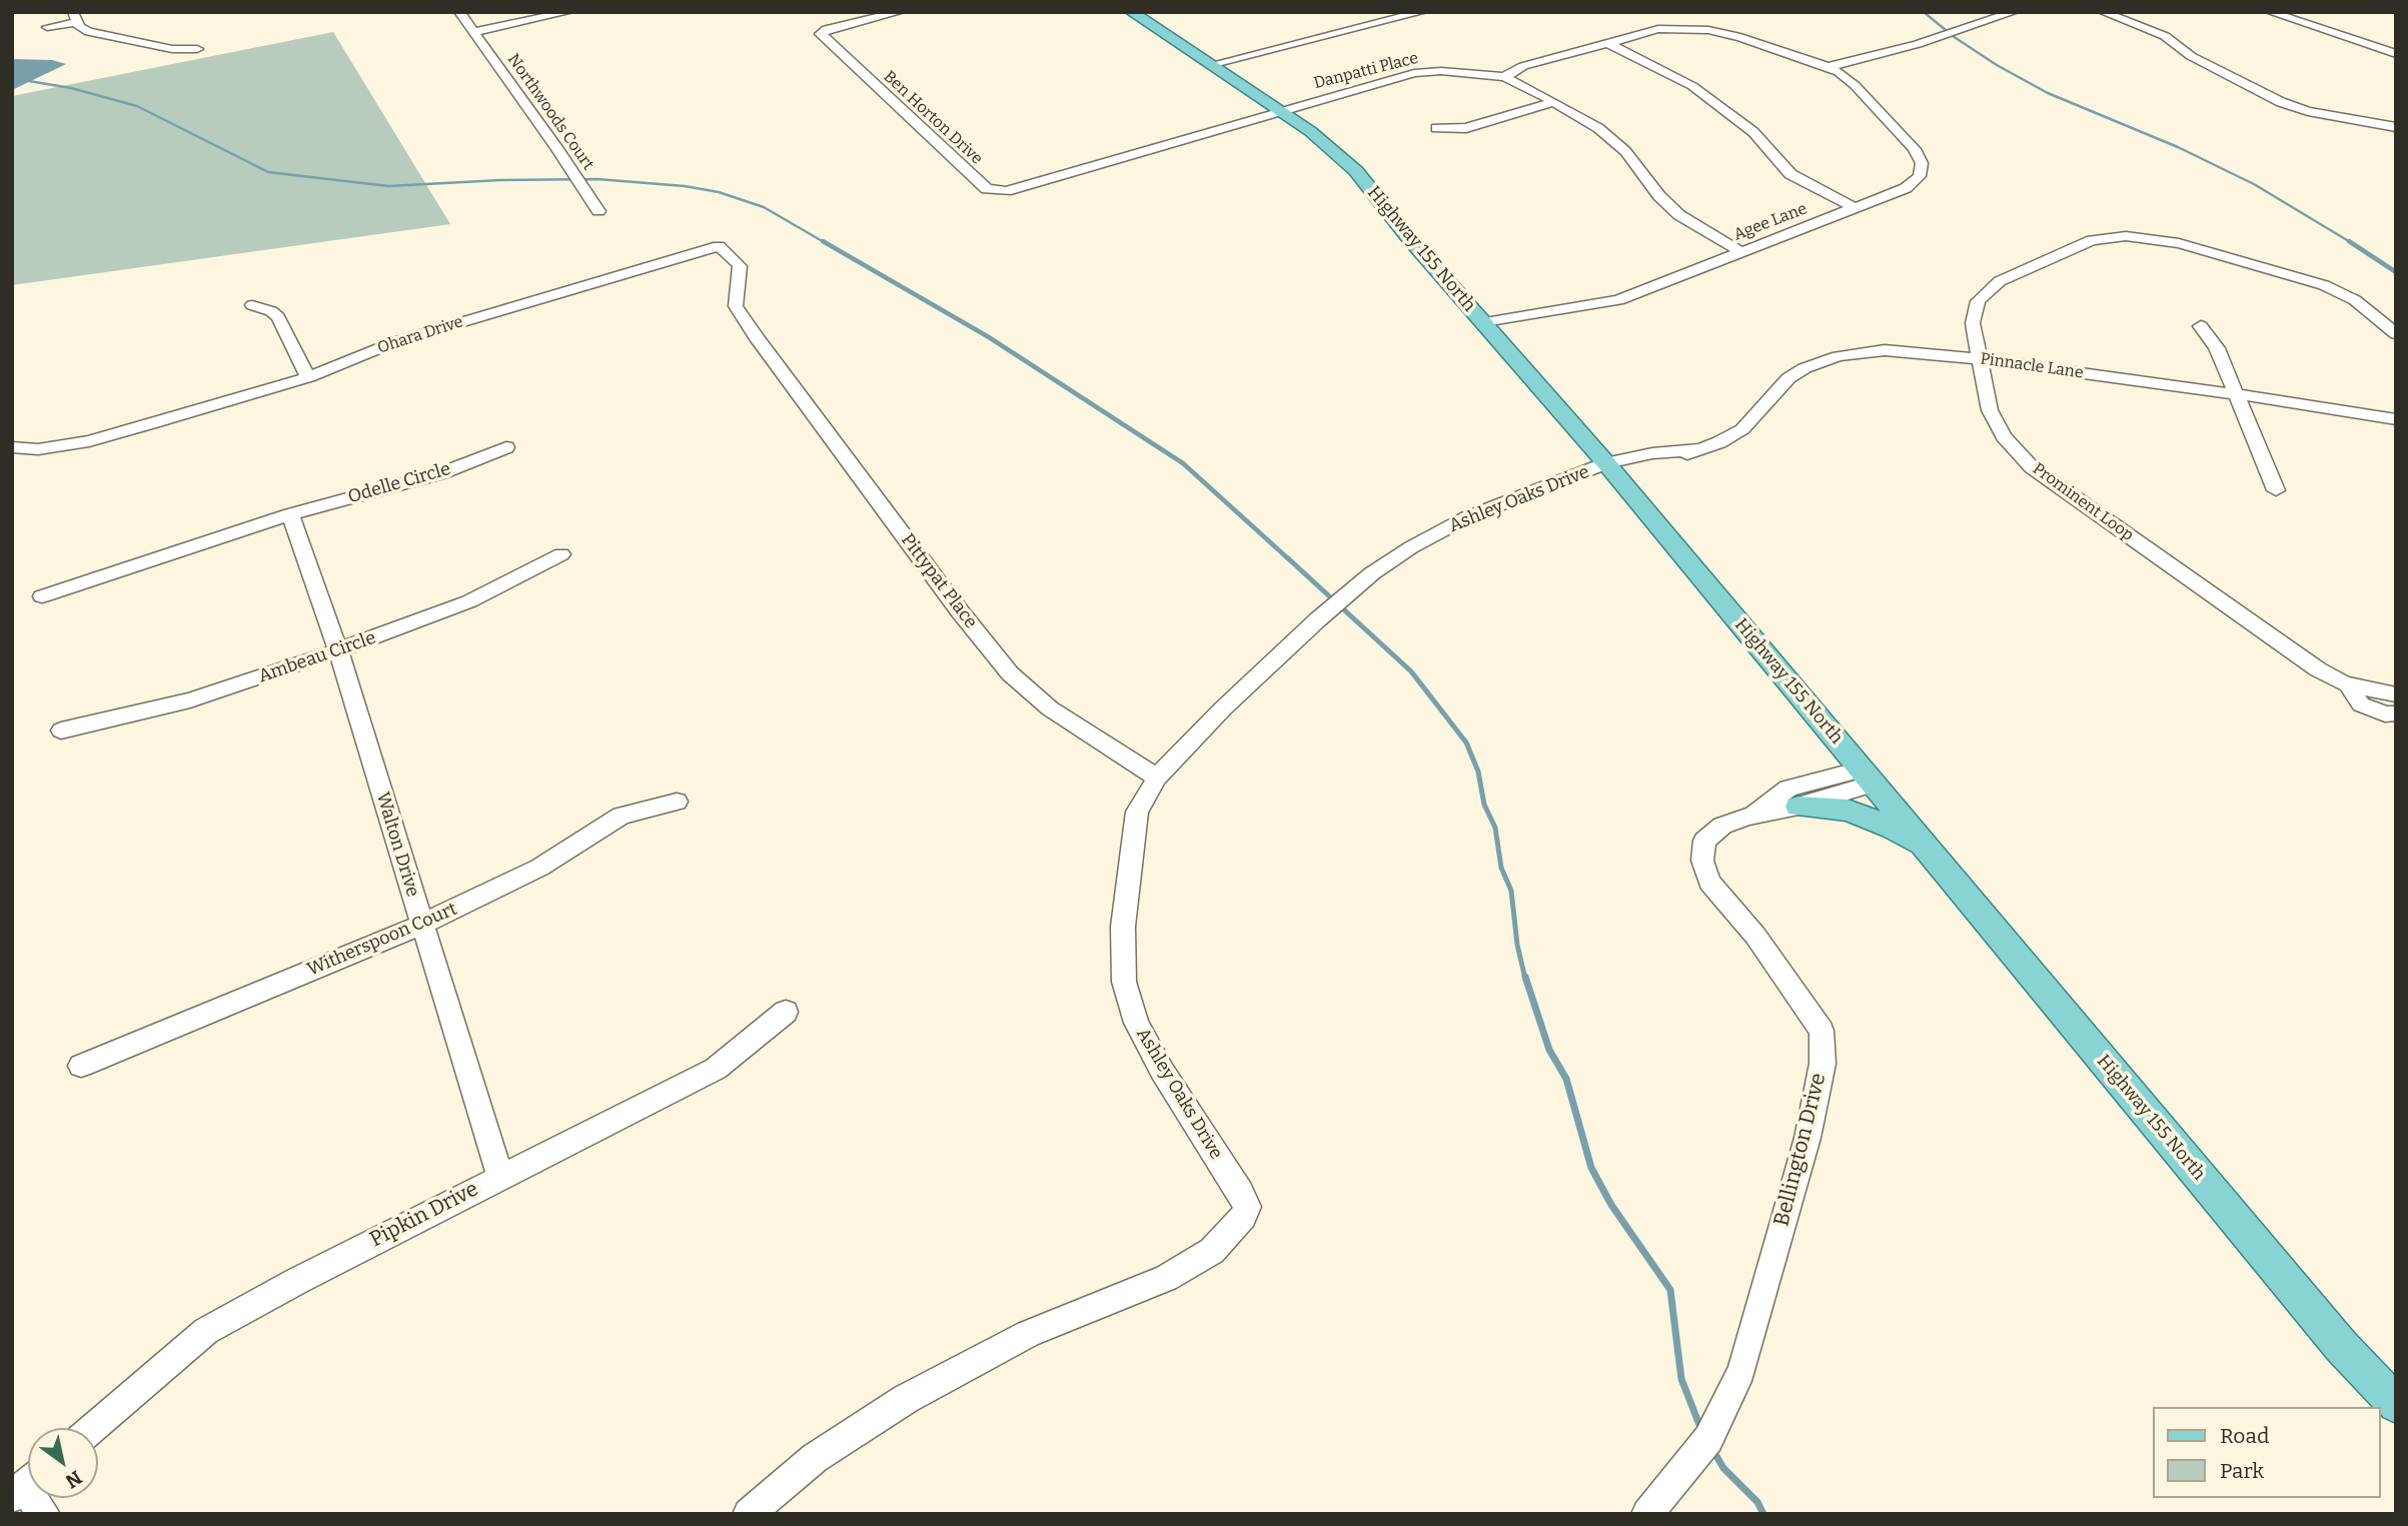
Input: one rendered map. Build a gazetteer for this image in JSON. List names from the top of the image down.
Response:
{
  "streets": {
    "main road": ["Highway 155 North"],
    "street": [
      "Danpatti Place",
      "Northwoods Court",
      "Ben Horton Drive",
      "Agee Lane",
      "Ohara Drive",
      "Pinnacle Lane",
      "Odelle Circle",
      "Ashley Oaks Drive",
      "Prominent Loop",
      "Pittypat Place",
      "Ambeau Circle",
      "Walton Drive",
      "Witherspoon Court",
      "Bellington Drive",
      "Pipkin Drive"
    ]
  },
  "crossings": [
    ["Danpatti Place", "Ben Horton Drive"],
    ["Danpatti Place", "Highway 155 North"],
    ["Ben Horton Drive", "Highway 155 North"],
    ["Agee Lane", "Highway 155 North"],
    ["Highway 155 North", "Pinnacle Lane"],
    ["Highway 155 North", "Ashley Oaks Drive"],
    ["Highway 155 North", "Bellington Drive"],
    ["Ohara Drive", "Pittypat Place"],
    ["Pinnacle Lane", "Ashley Oaks Drive"],
    ["Pinnacle Lane", "Prominent Loop"],
    ["Odelle Circle", "Walton Drive"],
    ["Ashley Oaks Drive", "Pittypat Place"],
    ["Ambeau Circle", "Walton Drive"],
    ["Walton Drive", "Witherspoon Court"],
    ["Walton Drive", "Pipkin Drive"]
  ],
  "legend": ["Road", "Park"],
  "north": "bottom right"
}
